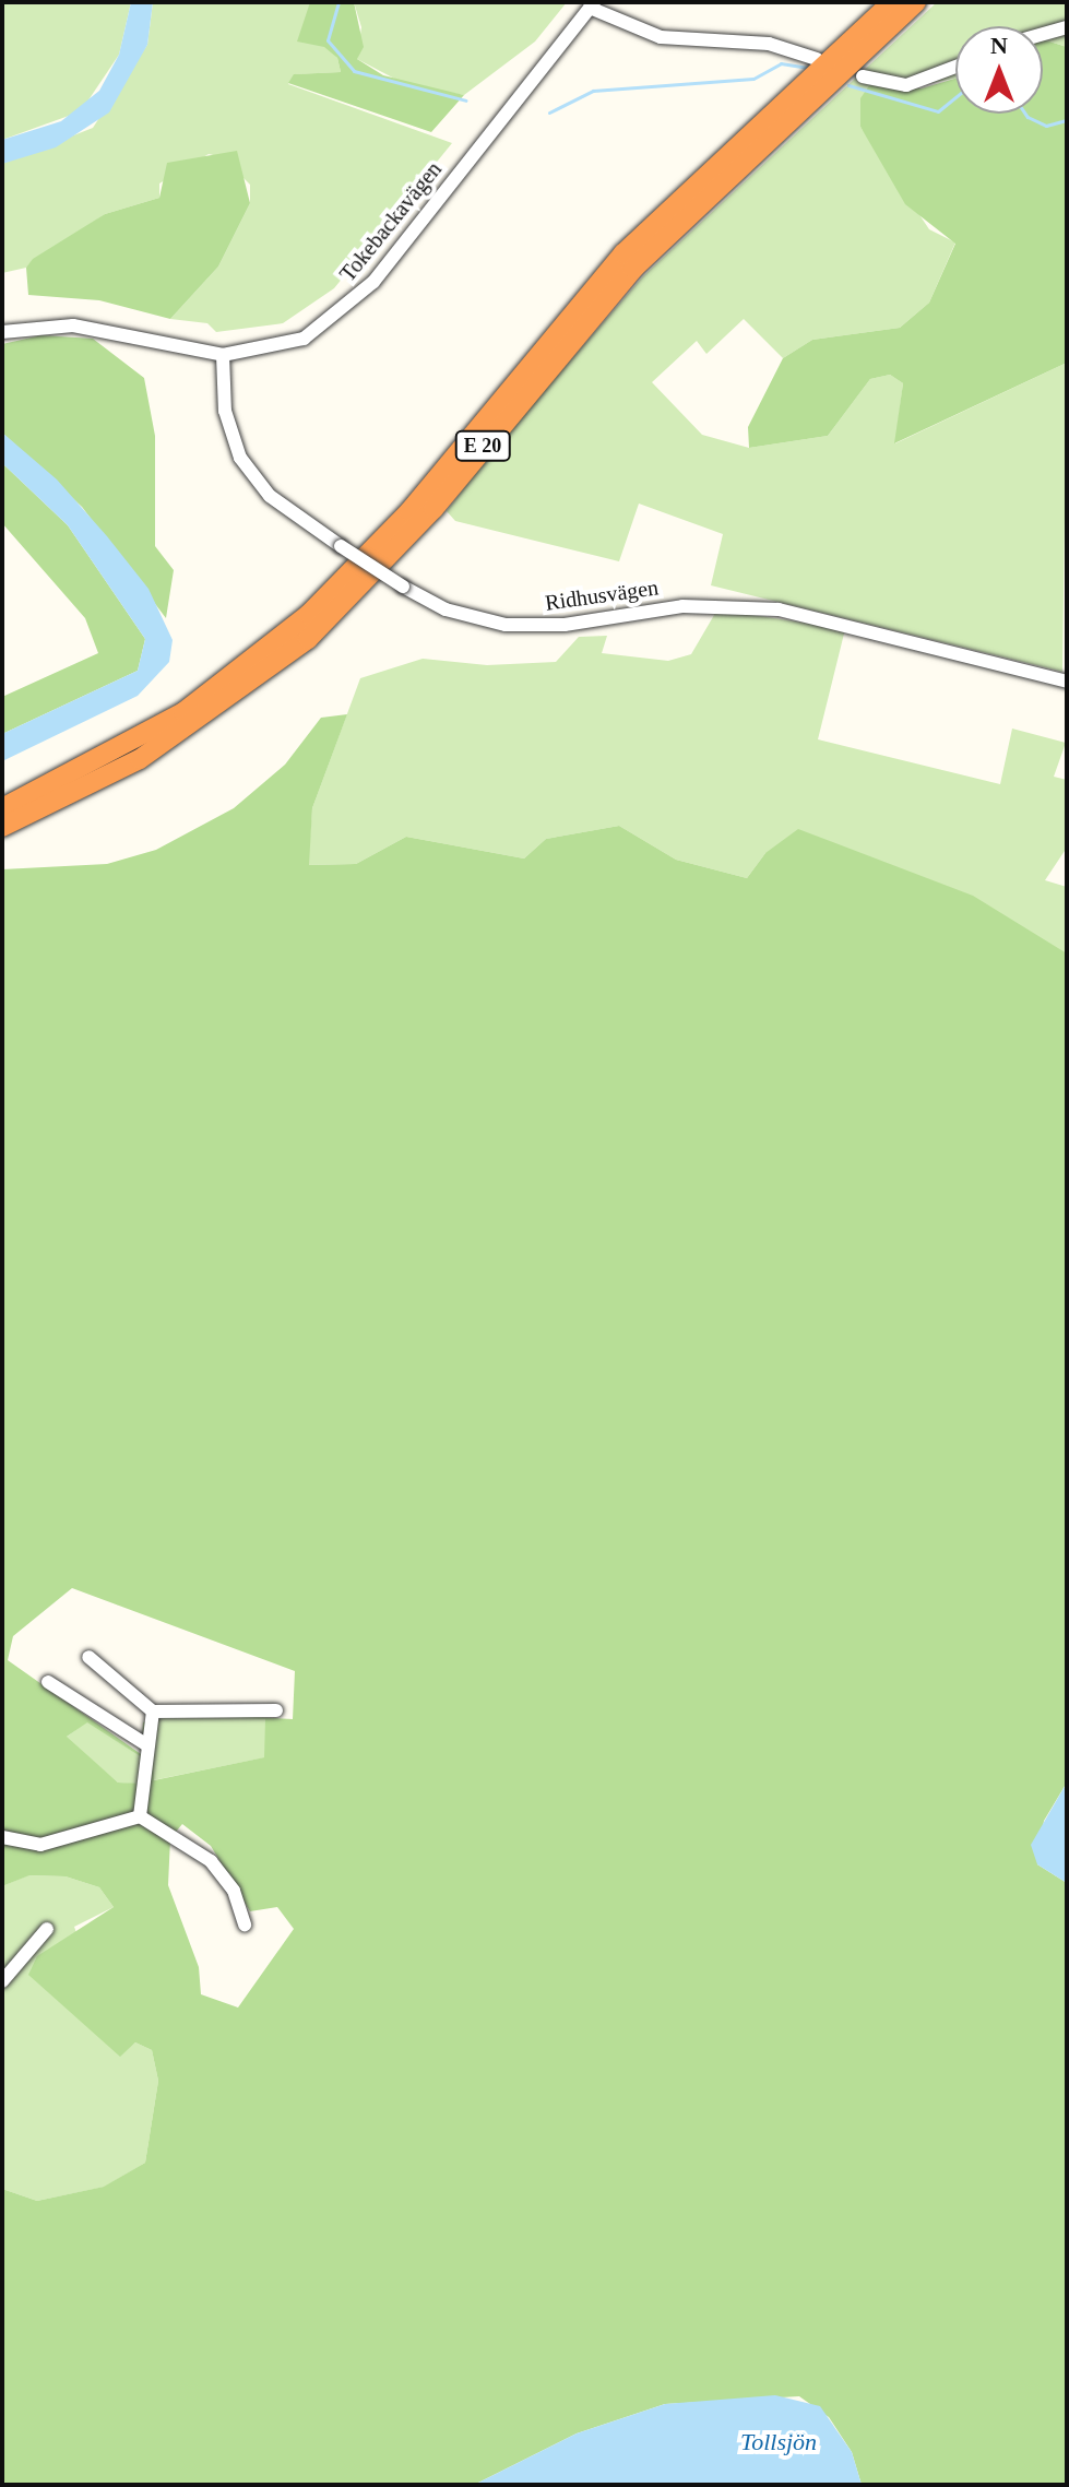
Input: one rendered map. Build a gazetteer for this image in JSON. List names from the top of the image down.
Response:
{
  "streets": {
    "highway": ["E 20"],
    "street": ["Tokebackavägen", "Ridhusvägen"]
  },
  "crossings": [
    ["Tokebackavägen", "Ridhusvägen"]
  ],
  "water": ["Tollsjön"],
  "north": "top"
}
